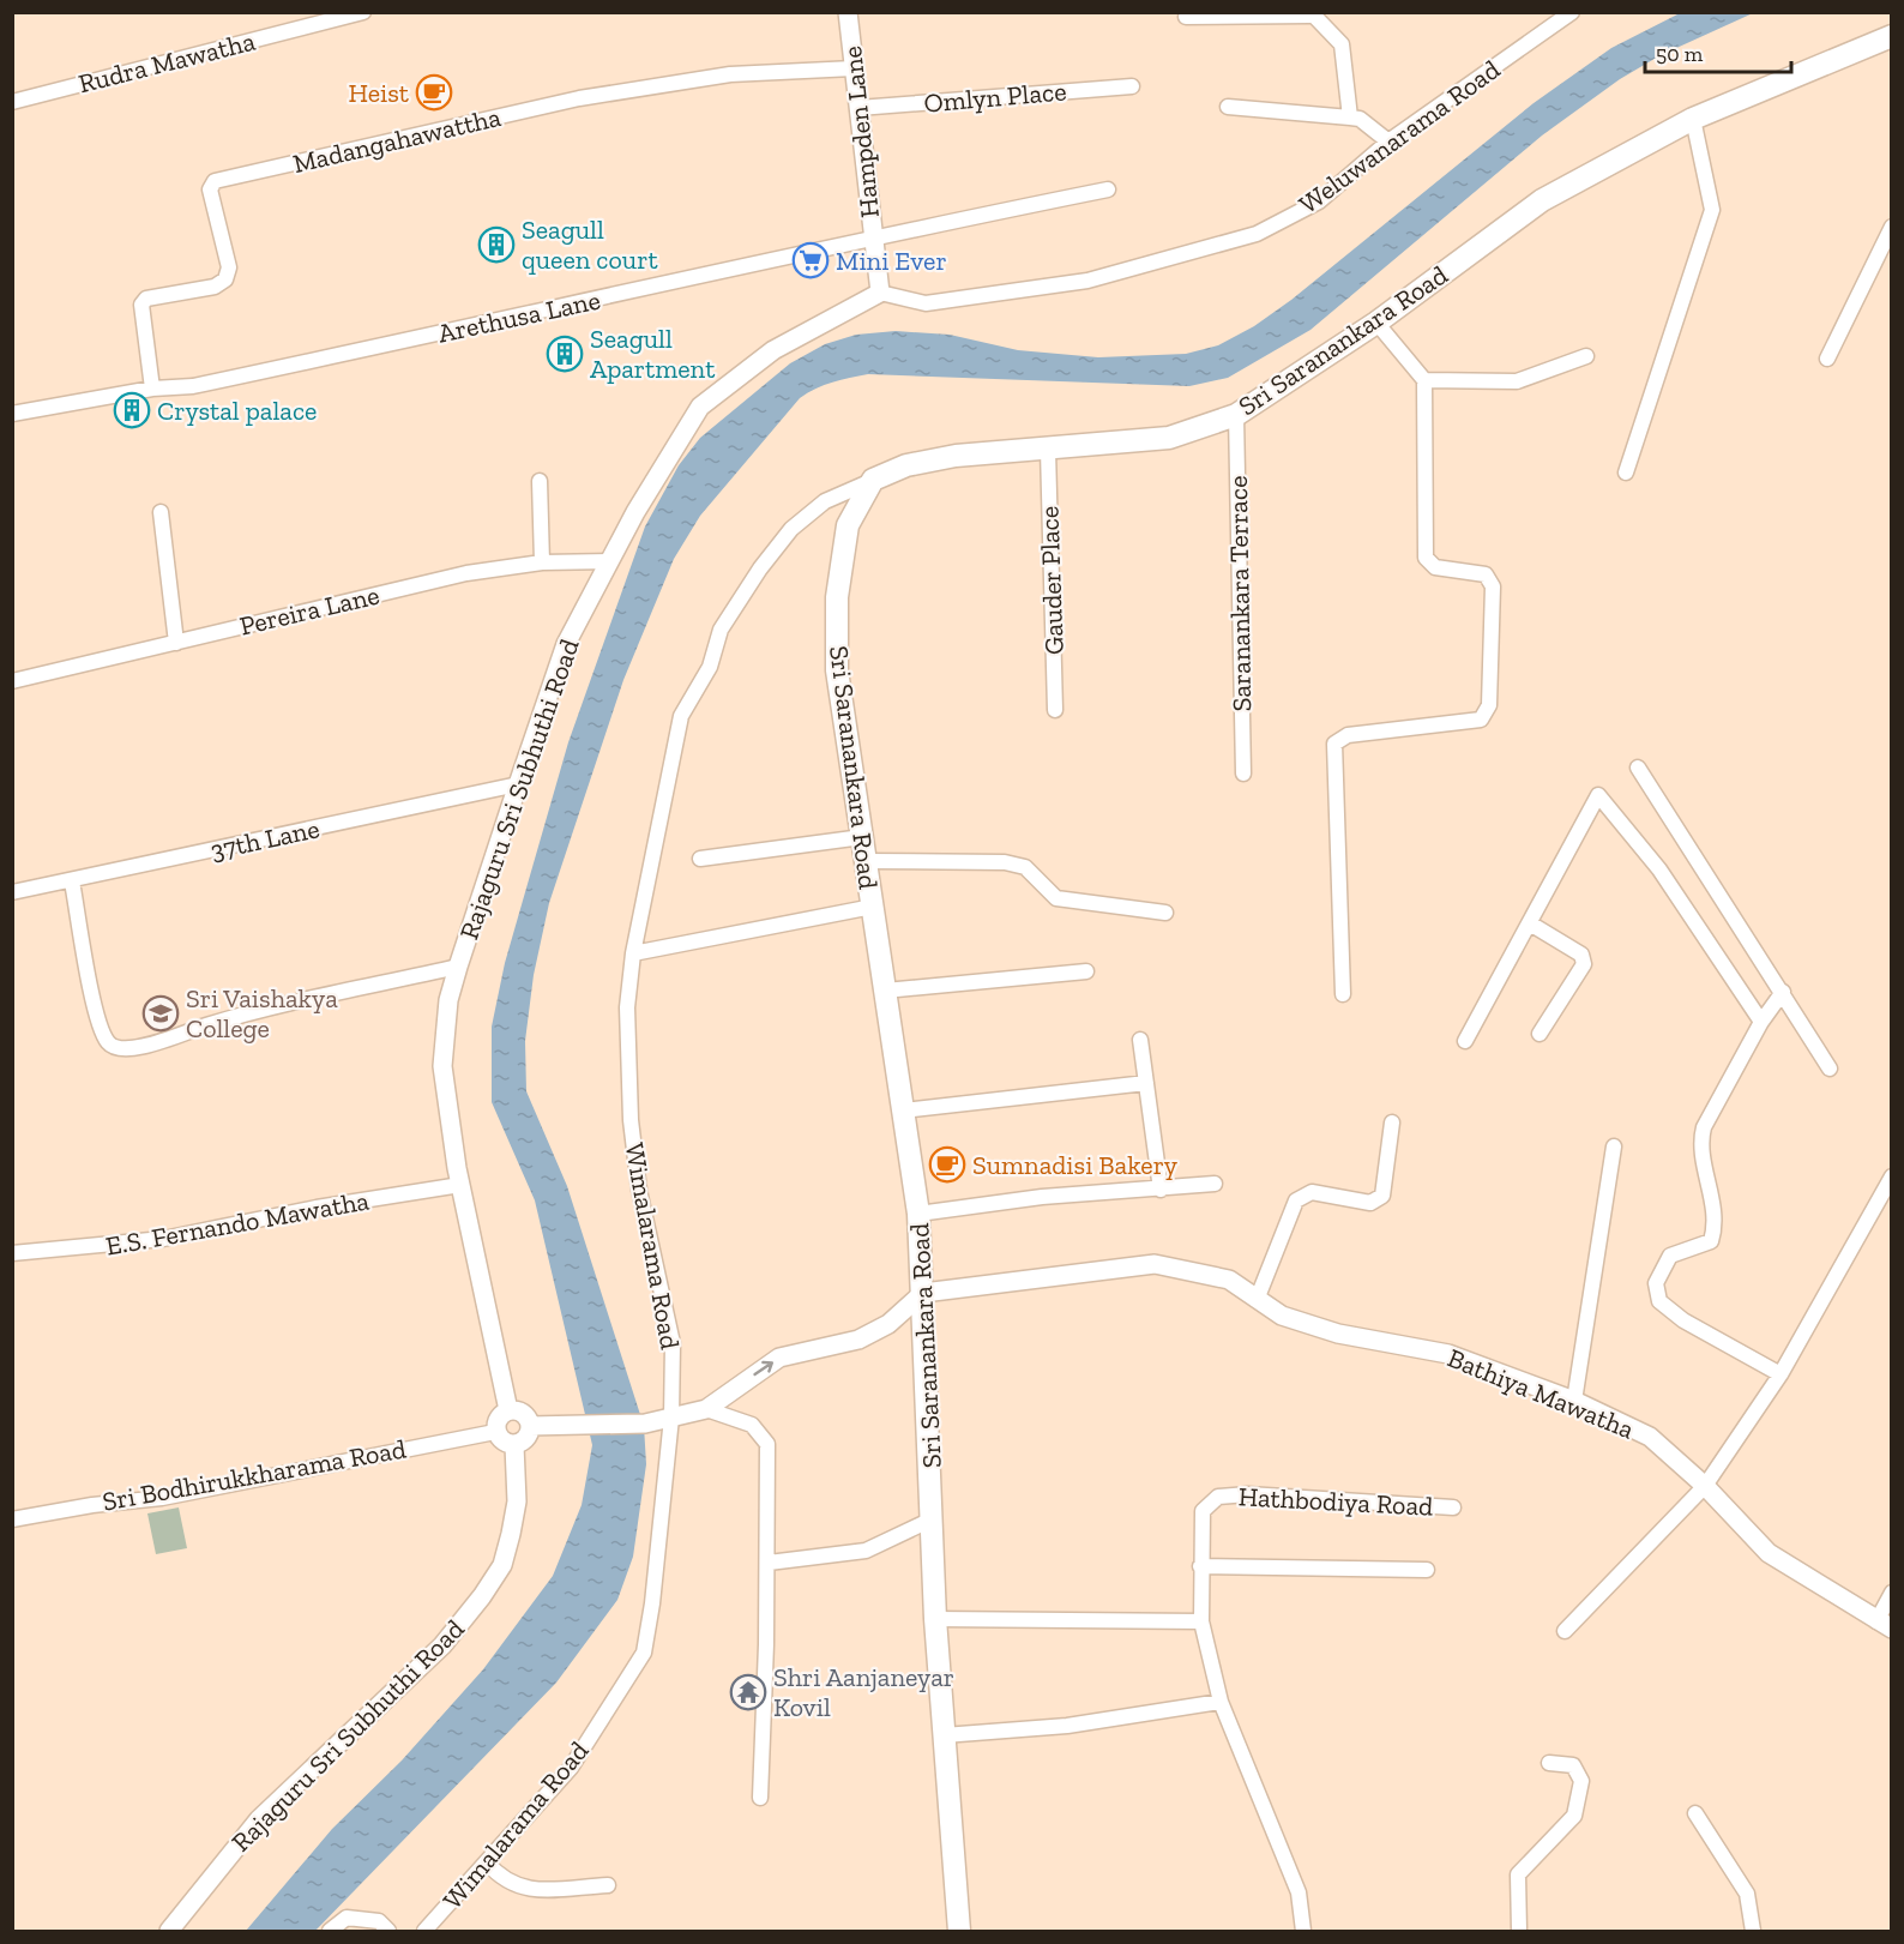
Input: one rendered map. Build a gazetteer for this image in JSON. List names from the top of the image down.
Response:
{
  "streets": {
    "main road": ["Sri Saranankara Road"],
    "street": [
      "Rudra Mawatha",
      "Omlyn Place",
      "Hampden Lane",
      "Weluwanarama Road",
      "Madangahawattha",
      "Arethusa Lane",
      "Gauder Place",
      "Saranankara Terrace",
      "Pereira Lane",
      "Rajaguru Sri Subhuthi Road",
      "37th Lane",
      "E.S. Fernando Mawatha",
      "Wimalarama Road",
      "Bathiya Mawatha",
      "Sri Bodhirukkharama Road",
      "Hathbodiya Road"
    ]
  },
  "crossings": [
    ["Omlyn Place", "Hampden Lane"],
    ["Hampden Lane", "Weluwanarama Road"],
    ["Hampden Lane", "Madangahawattha"],
    ["Hampden Lane", "Arethusa Lane"],
    ["Hampden Lane", "Rajaguru Sri Subhuthi Road"],
    ["Weluwanarama Road", "Rajaguru Sri Subhuthi Road"],
    ["Madangahawattha", "Arethusa Lane"],
    ["Sri Saranankara Road", "Gauder Place"],
    ["Sri Saranankara Road", "Saranankara Terrace"],
    ["Sri Saranankara Road", "Wimalarama Road"],
    ["Sri Saranankara Road", "Bathiya Mawatha"],
    ["Pereira Lane", "Rajaguru Sri Subhuthi Road"],
    ["Rajaguru Sri Subhuthi Road", "37th Lane"],
    ["Rajaguru Sri Subhuthi Road", "E.S. Fernando Mawatha"],
    ["Rajaguru Sri Subhuthi Road", "Sri Bodhirukkharama Road"]
  ],
  "places": {
    "cafe": ["Heist", "Sumnadisi Bakery"],
    "building": ["Seagull queen court", "Seagull Apartment", "Crystal palace"],
    "supermarket": ["Mini Ever"],
    "school or university": ["Sri Vaishakya College"],
    "temple": ["Shri Aanjaneyar Kovil"]
  },
  "scale_bar": "50 m"
}
